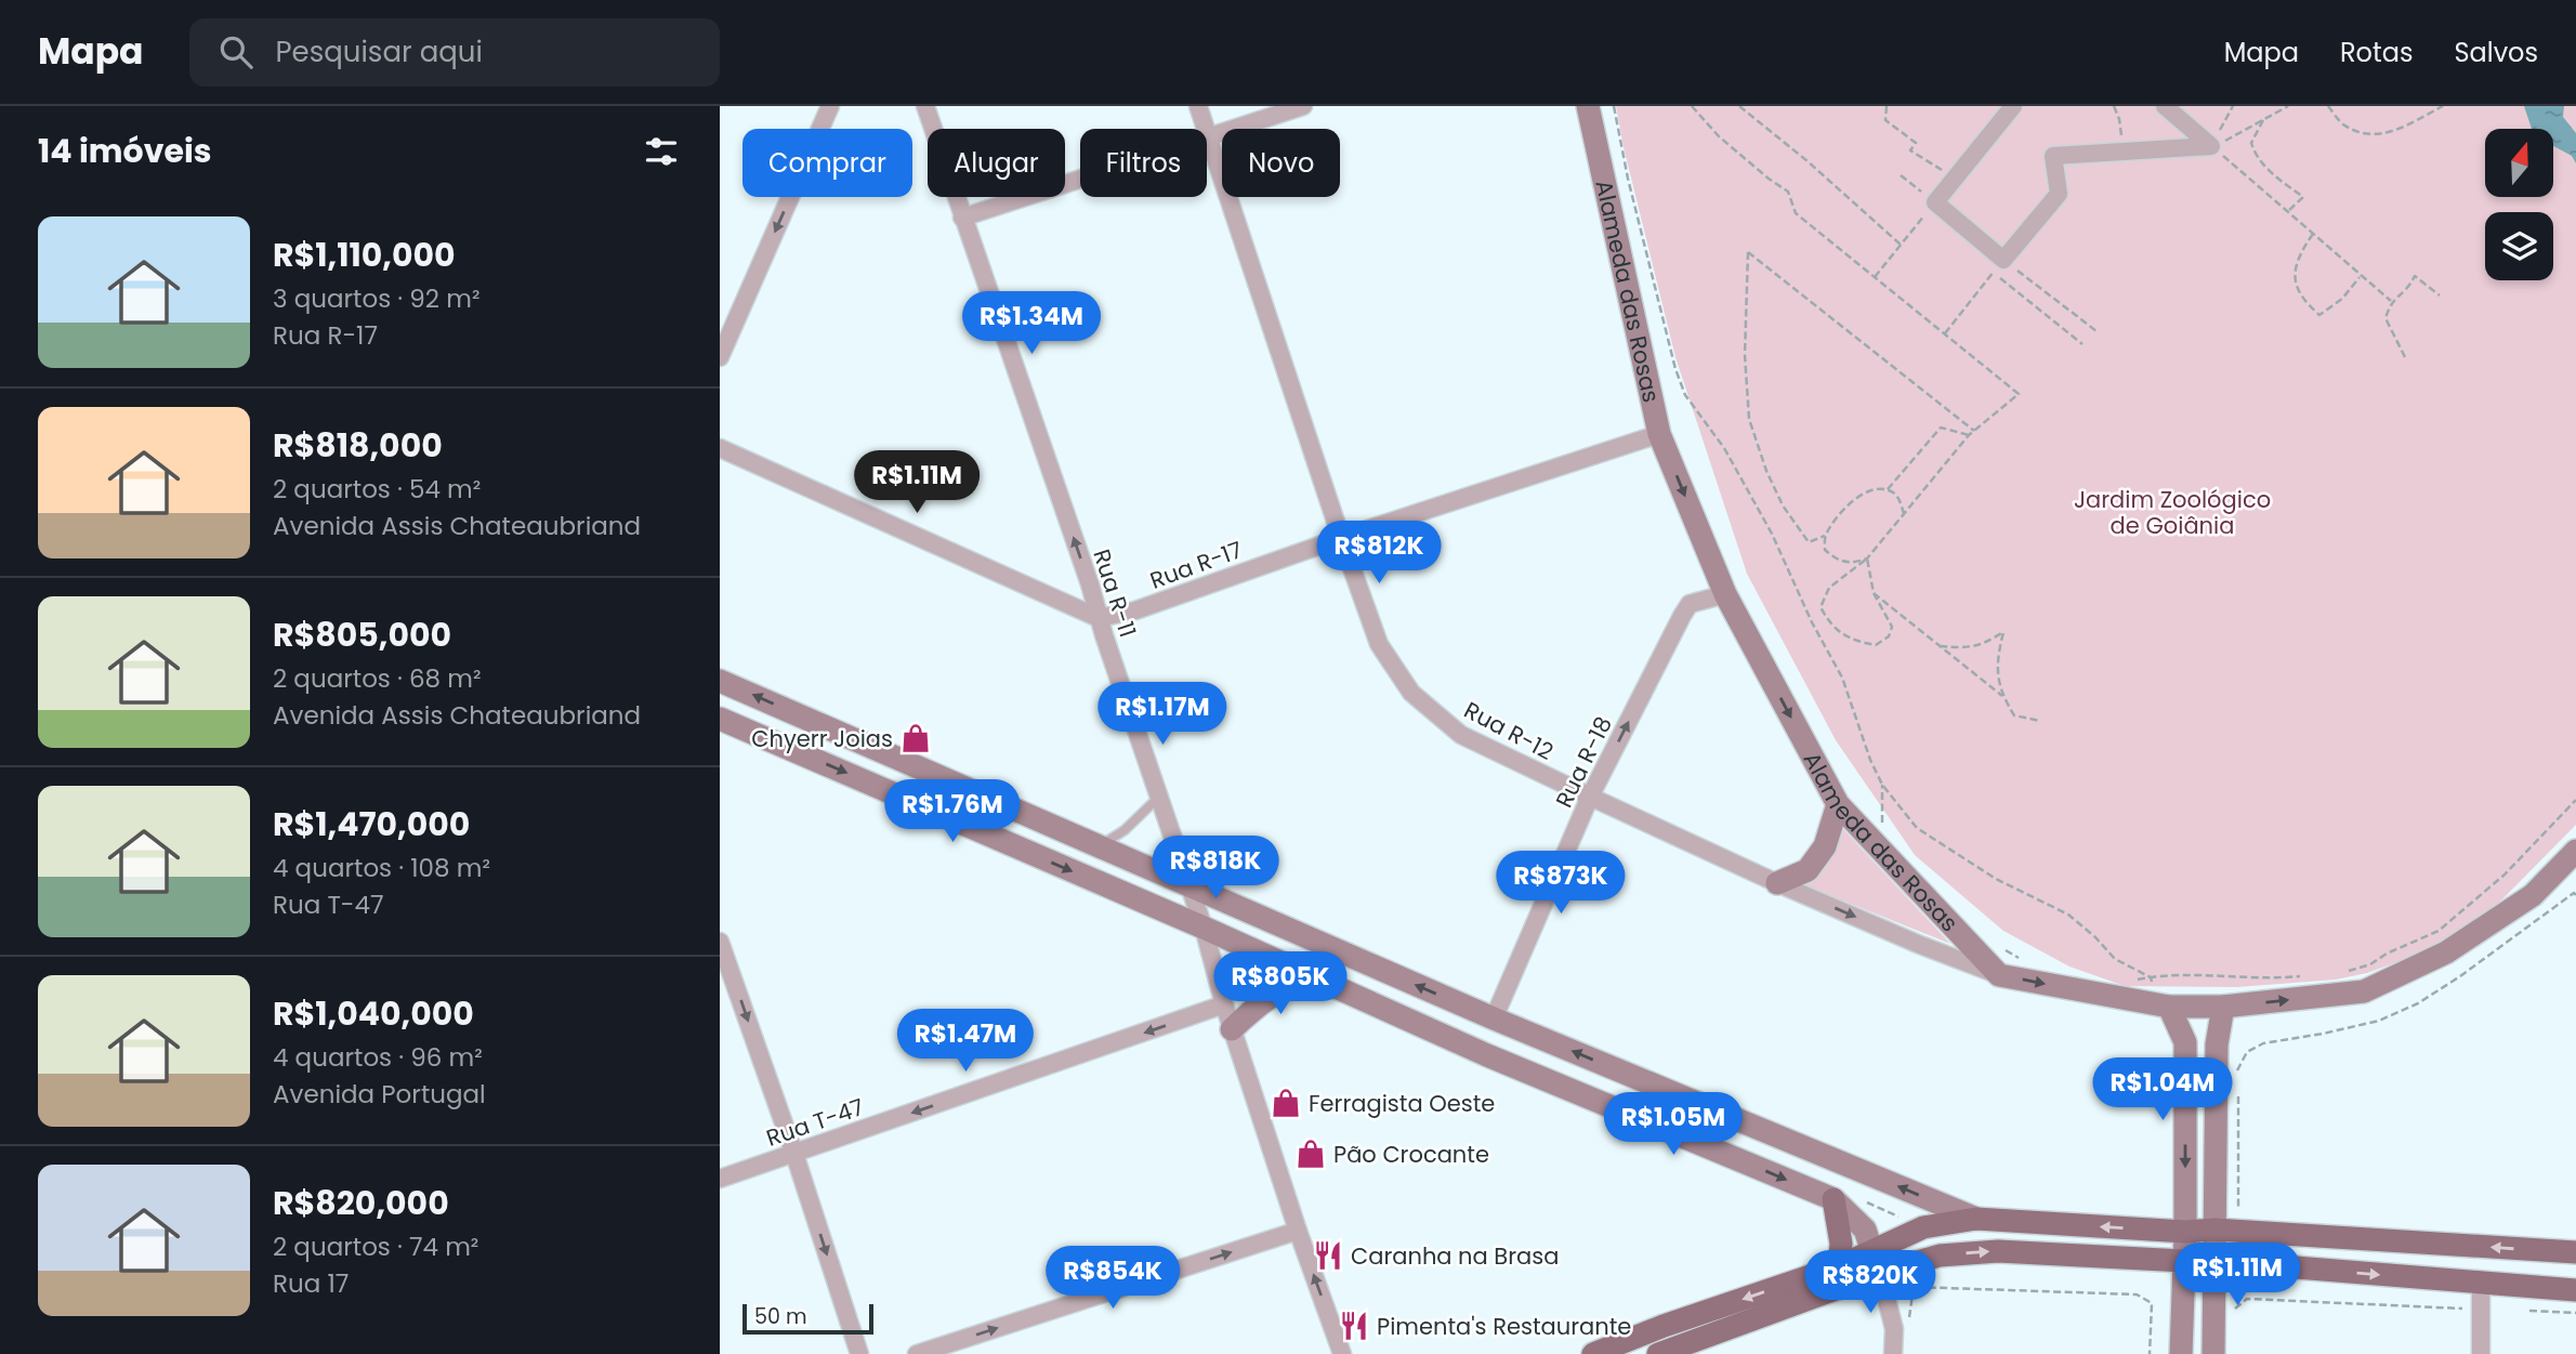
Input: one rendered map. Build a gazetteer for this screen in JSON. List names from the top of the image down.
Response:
{
  "streets": {
    "main road": ["Alameda das Rosas"],
    "street": [
      "Rua R-17",
      "Rua R-11",
      "Rua R-12",
      "Rua R-18",
      "Rua T-47"
    ]
  },
  "crossings": [
    ["Alameda das Rosas", "Rua R-17"],
    ["Alameda das Rosas", "Rua R-12"],
    ["Alameda das Rosas", "Rua R-18"],
    ["Rua R-17", "Rua R-11"],
    ["Rua R-17", "Rua R-12"],
    ["Rua R-11", "Rua T-47"],
    ["Rua R-12", "Rua R-18"]
  ],
  "one_way": [
    "Alameda das Rosas",
    "Rua R-11",
    "Rua R-18",
    "Rua T-47"
  ],
  "parks": ["Jardim Zoológico de Goiânia"],
  "places": {
    "shop": ["Chyerr Joias", "Ferragista Oeste", "Pão Crocante"],
    "restaurant": ["Caranha na Brasa", "Pimenta's Restaurante"]
  },
  "scale_bar": "50 m",
  "north": "top",
  "page": {
    "header": "Mapa",
    "search": "Pesquisar aqui",
    "nav": ["Mapa", "Rotas", "Salvos"],
    "heading": "14 imóveis",
    "chip": [
      "Comprar",
      "Alugar",
      "Filtros",
      "Novo"
    ],
    "list": [
      {
        "name": "R$1,110,000",
        "note": "3 quartos · 92 m² · Rua R-17"
      },
      {
        "name": "R$818,000",
        "note": "2 quartos · 54 m² · Avenida Assis Chateaubriand"
      },
      {
        "name": "R$805,000",
        "note": "2 quartos · 68 m² · Avenida Assis Chateaubriand"
      },
      {
        "name": "R$1,470,000",
        "note": "4 quartos · 108 m² · Rua T-47"
      },
      {
        "name": "R$1,040,000",
        "note": "4 quartos · 96 m² · Avenida Portugal"
      },
      {
        "name": "R$820,000",
        "note": "2 quartos · 74 m² · Rua 17"
      }
    ],
    "price": [
      "R$1.34M",
      "R$1.11M",
      "R$812K",
      "R$1.17M",
      "R$1.76M",
      "R$818K",
      "R$873K",
      "R$805K",
      "R$1.47M",
      "R$1.04M",
      "R$1.05M",
      "R$1.11M",
      "R$854K",
      "R$820K"
    ],
    "scale": "50 m"
  }
}
